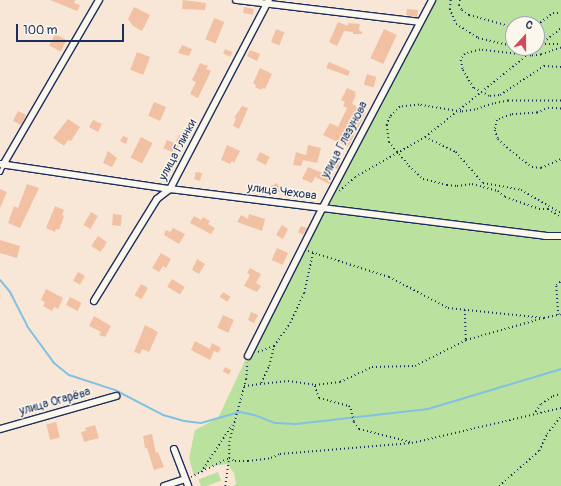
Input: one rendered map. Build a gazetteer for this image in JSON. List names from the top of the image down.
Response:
{
  "streets": {
    "street": [
      "улица Глазунова",
      "улица Глинки",
      "улица Чехова",
      "улица Огарёва"
    ]
  },
  "crossings": [
    ["улица Глазунова", "улица Чехова"],
    ["улица Глинки", "улица Чехова"]
  ],
  "scale_bar": "100 m",
  "north": "top"
}
